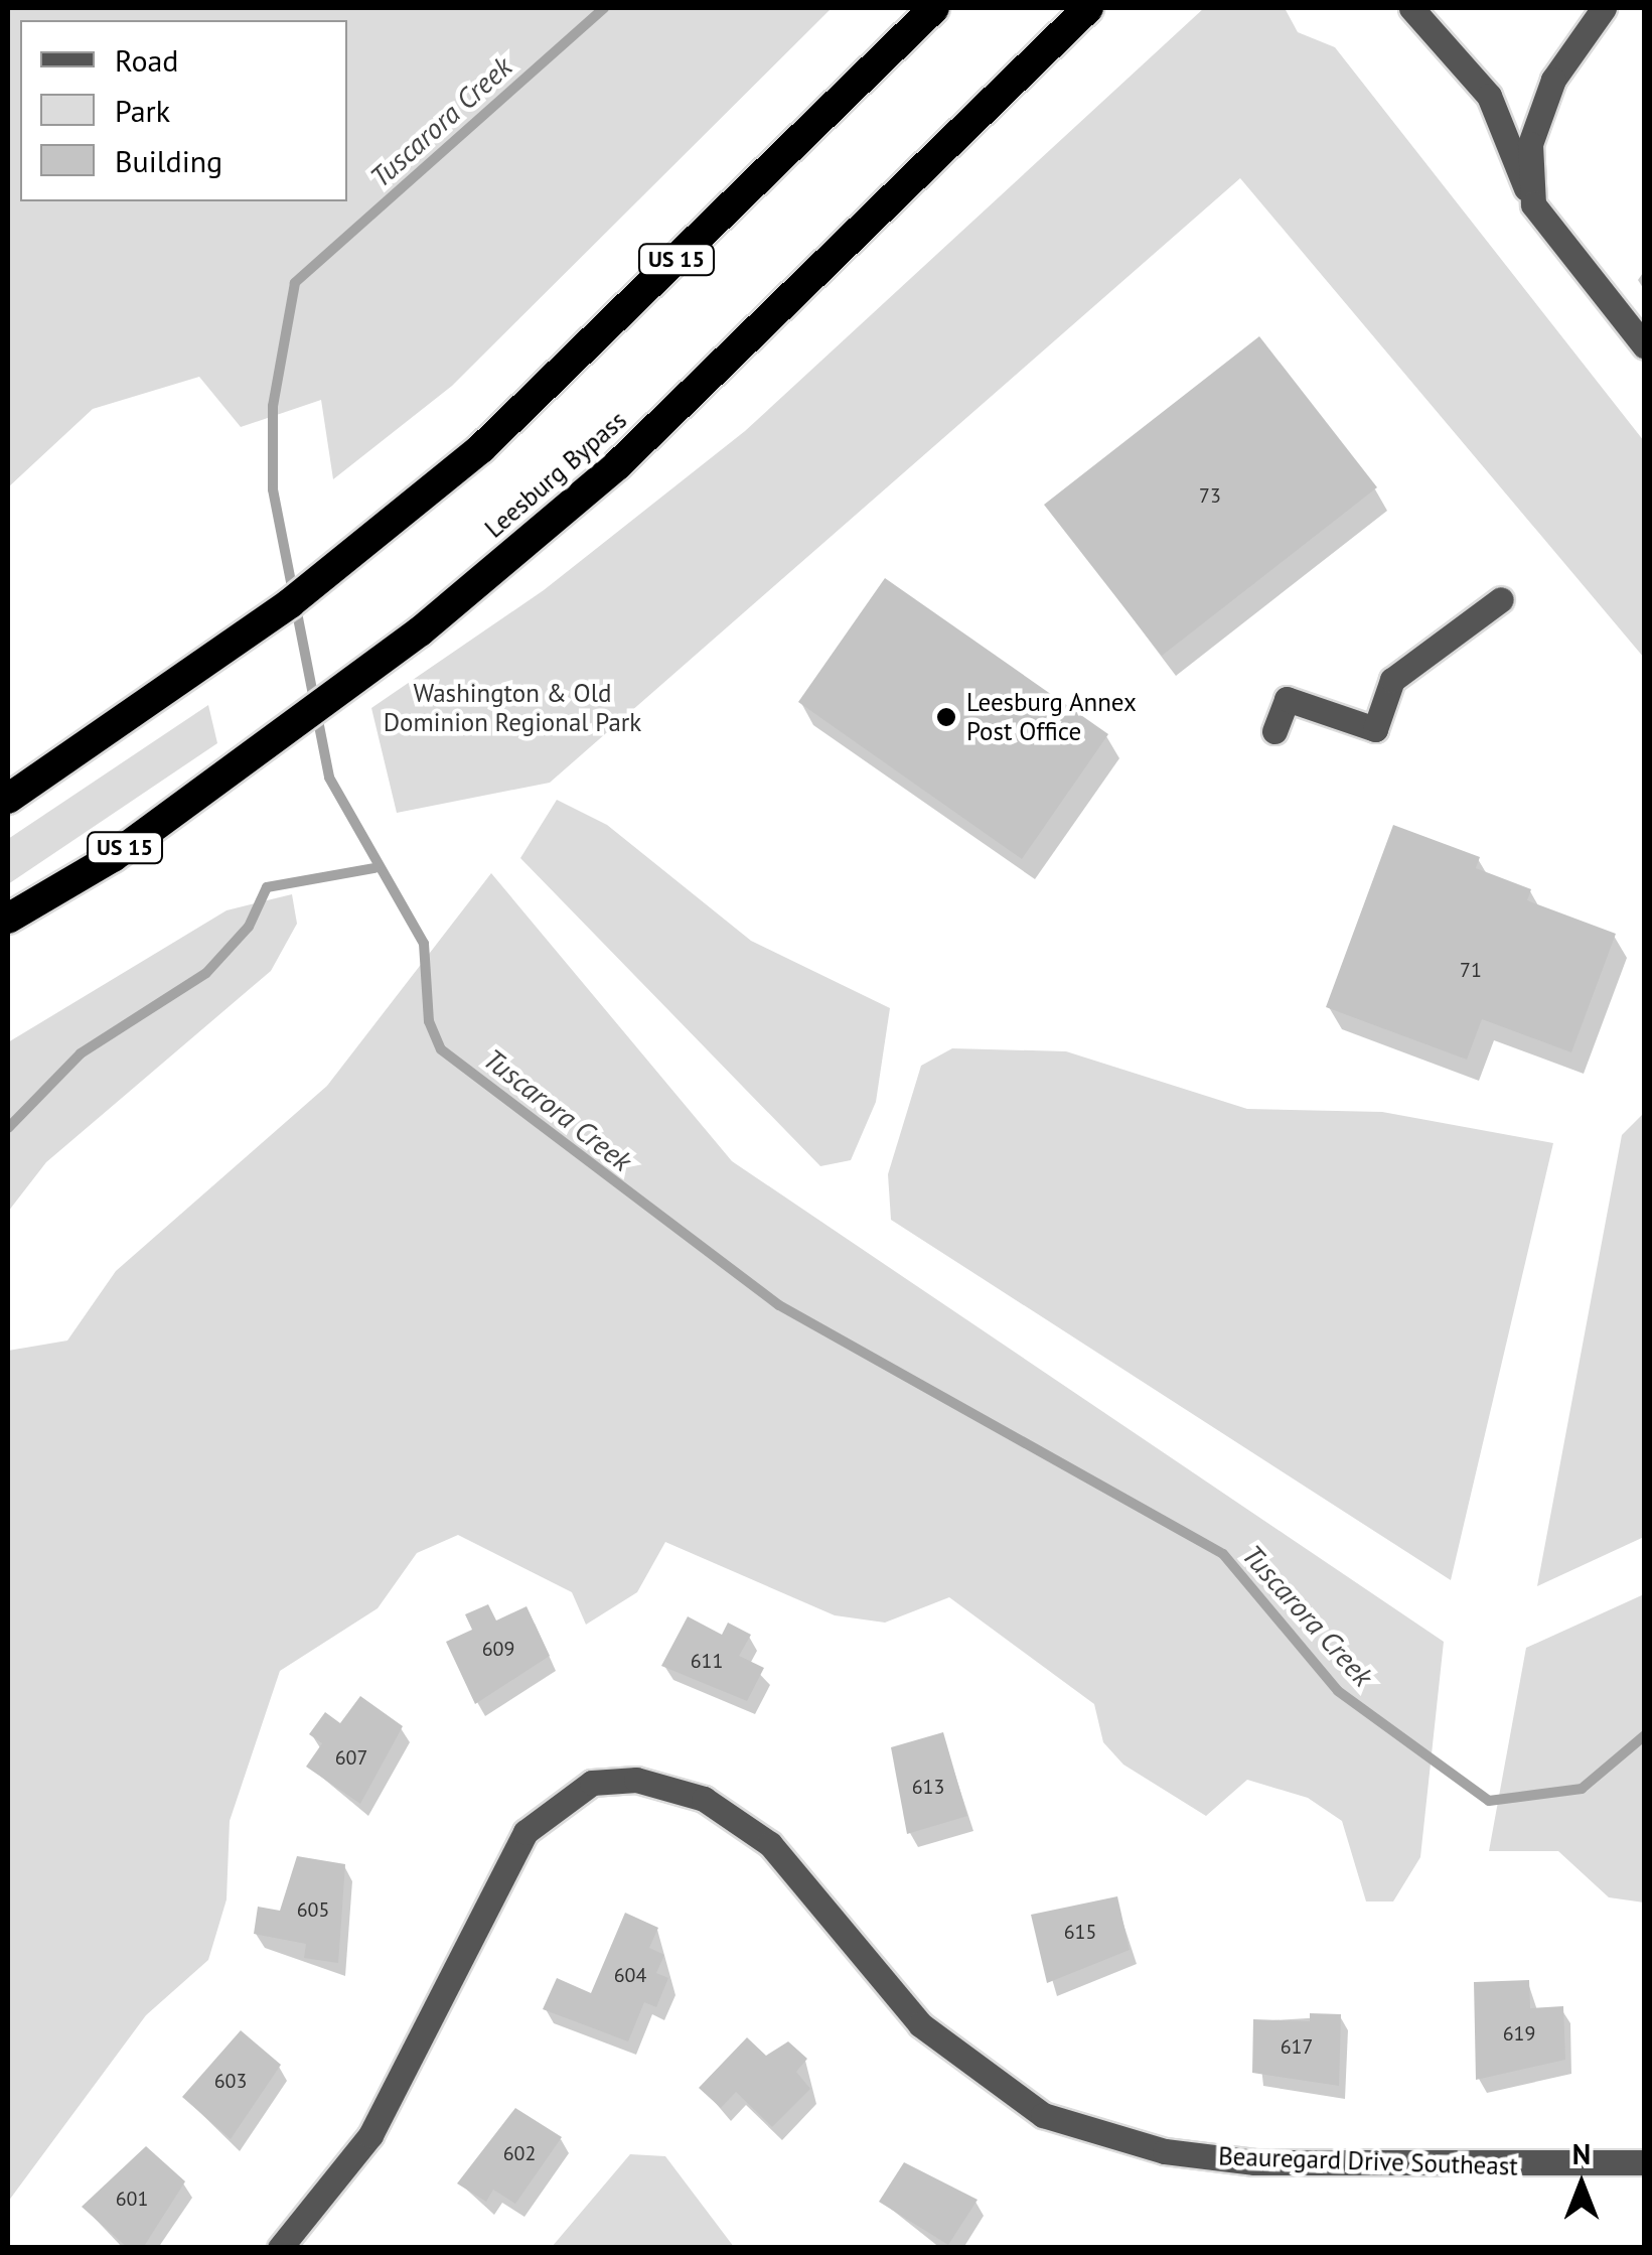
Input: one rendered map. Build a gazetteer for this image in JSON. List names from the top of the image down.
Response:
{
  "streets": {
    "highway": ["US 15", "Leesburg Bypass"],
    "street": ["Beauregard Drive Southeast"]
  },
  "water": ["Tuscarora Creek"],
  "parks": ["Washington & Old Dominion Regional Park"],
  "places": ["Leesburg Annex Post Office"],
  "house_numbers": [
    "73",
    "71",
    "609",
    "611",
    "607",
    "613",
    "605",
    "615",
    "604",
    "619",
    "617",
    "603",
    "602",
    "601"
  ],
  "legend": ["Road", "Park", "Building"],
  "north": "top"
}
